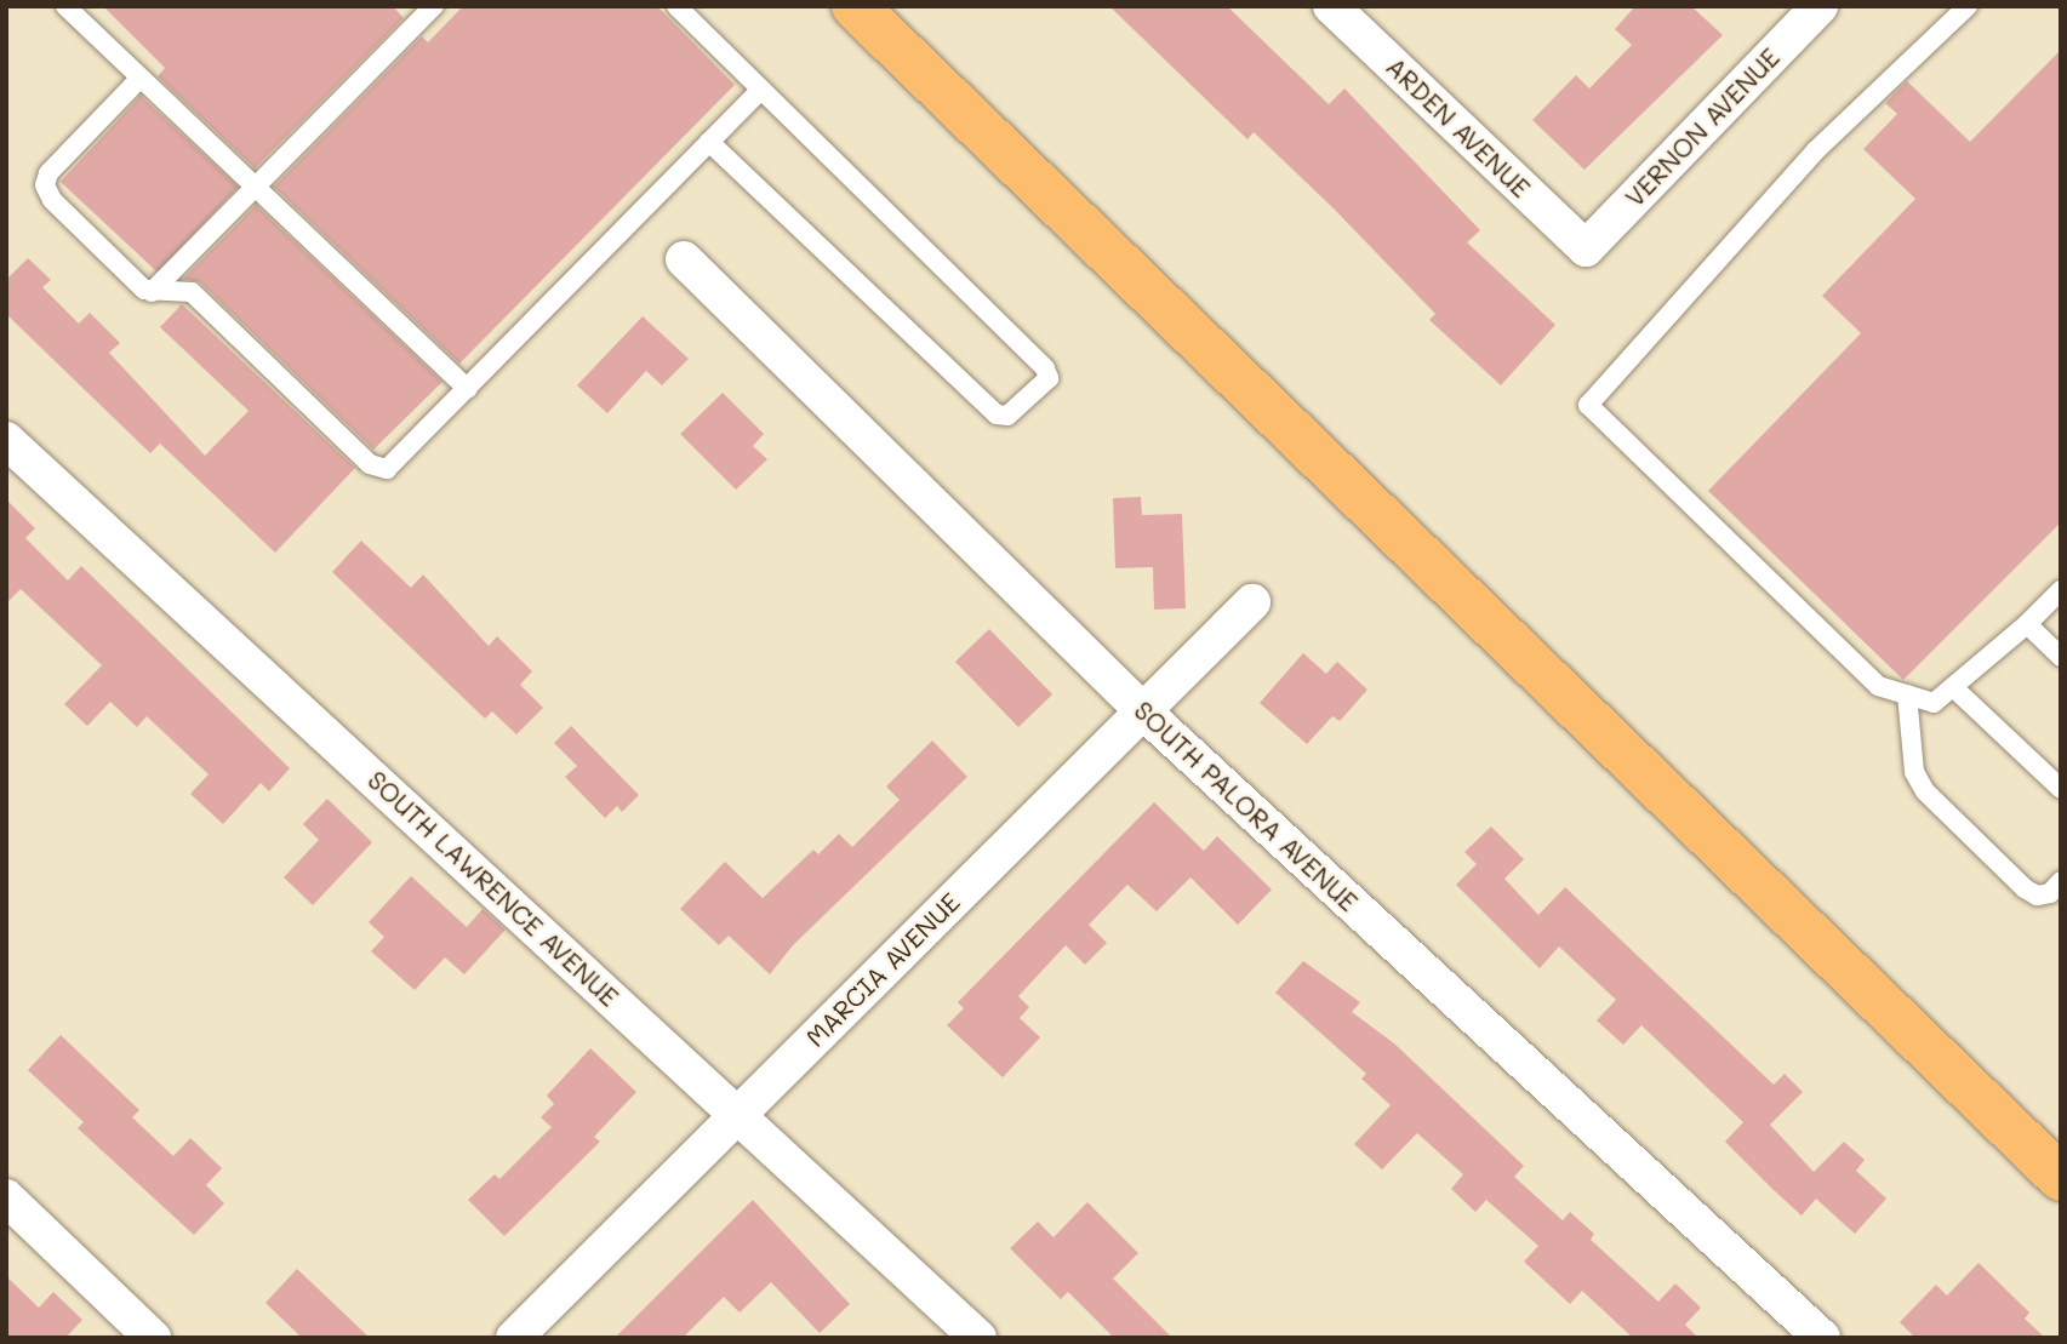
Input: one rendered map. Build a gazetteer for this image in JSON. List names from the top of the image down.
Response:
{
  "streets": {
    "street": [
      "ARDEN AVENUE",
      "VERNON AVENUE",
      "SOUTH PALORA AVENUE",
      "SOUTH LAWRENCE AVENUE",
      "MARCIA AVENUE"
    ]
  },
  "crossings": [
    ["ARDEN AVENUE", "VERNON AVENUE"],
    ["SOUTH PALORA AVENUE", "MARCIA AVENUE"],
    ["SOUTH LAWRENCE AVENUE", "MARCIA AVENUE"]
  ]
}
